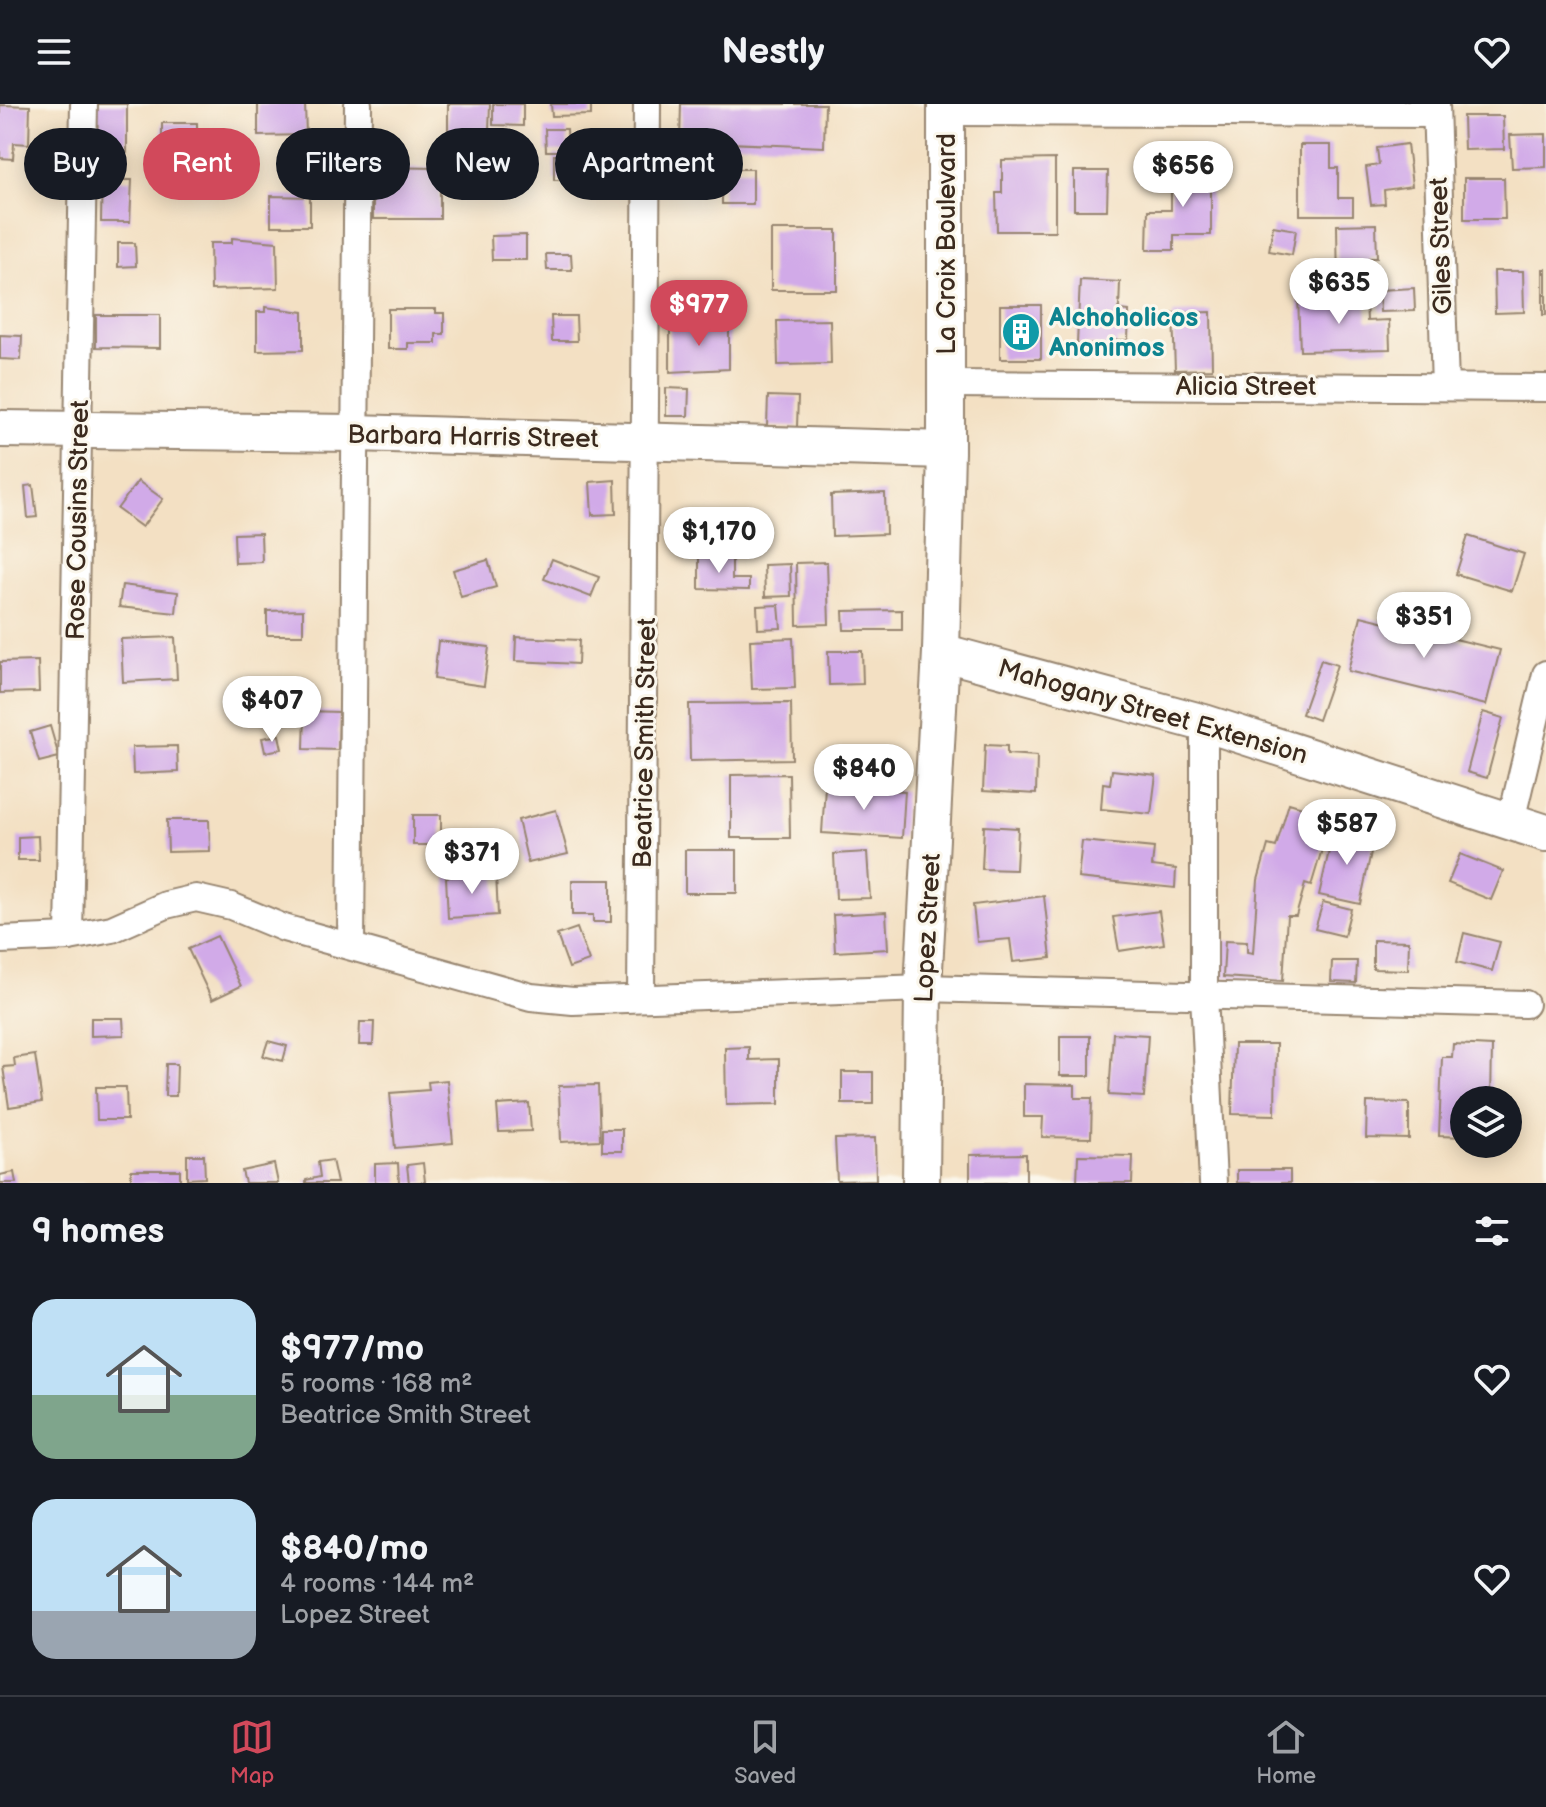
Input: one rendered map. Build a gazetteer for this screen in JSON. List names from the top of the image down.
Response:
{
  "streets": {
    "street": [
      "La Croix Boulevard",
      "Giles Street",
      "Alicia Street",
      "Barbara Harris Street",
      "Rose Cousins Street",
      "Mahogany Street Extension",
      "Beatrice Smith Street",
      "Lopez Street"
    ]
  },
  "crossings": [
    ["La Croix Boulevard", "Alicia Street"],
    ["La Croix Boulevard", "Lopez Street"],
    ["Giles Street", "Alicia Street"],
    ["Alicia Street", "Lopez Street"],
    ["Barbara Harris Street", "Rose Cousins Street"],
    ["Barbara Harris Street", "Beatrice Smith Street"],
    ["Barbara Harris Street", "Lopez Street"],
    ["Mahogany Street Extension", "Lopez Street"]
  ],
  "places": {
    "building": ["Alchoholicos Anonimos"]
  },
  "page": {
    "header": "Nestly",
    "chip": [
      "Buy",
      "Rent",
      "Filters",
      "New",
      "Apartment"
    ],
    "price": [
      "$656",
      "$635",
      "$977",
      "$1,170",
      "$351",
      "$407",
      "$840",
      "$587",
      "$371"
    ],
    "heading": "9 homes",
    "list": [
      {
        "name": "$977/mo",
        "note": "5 rooms · 168 m² · Beatrice Smith Street"
      },
      {
        "name": "$840/mo",
        "note": "4 rooms · 144 m² · Lopez Street"
      }
    ],
    "tabs": ["Map", "Saved", "Home"]
  }
}
